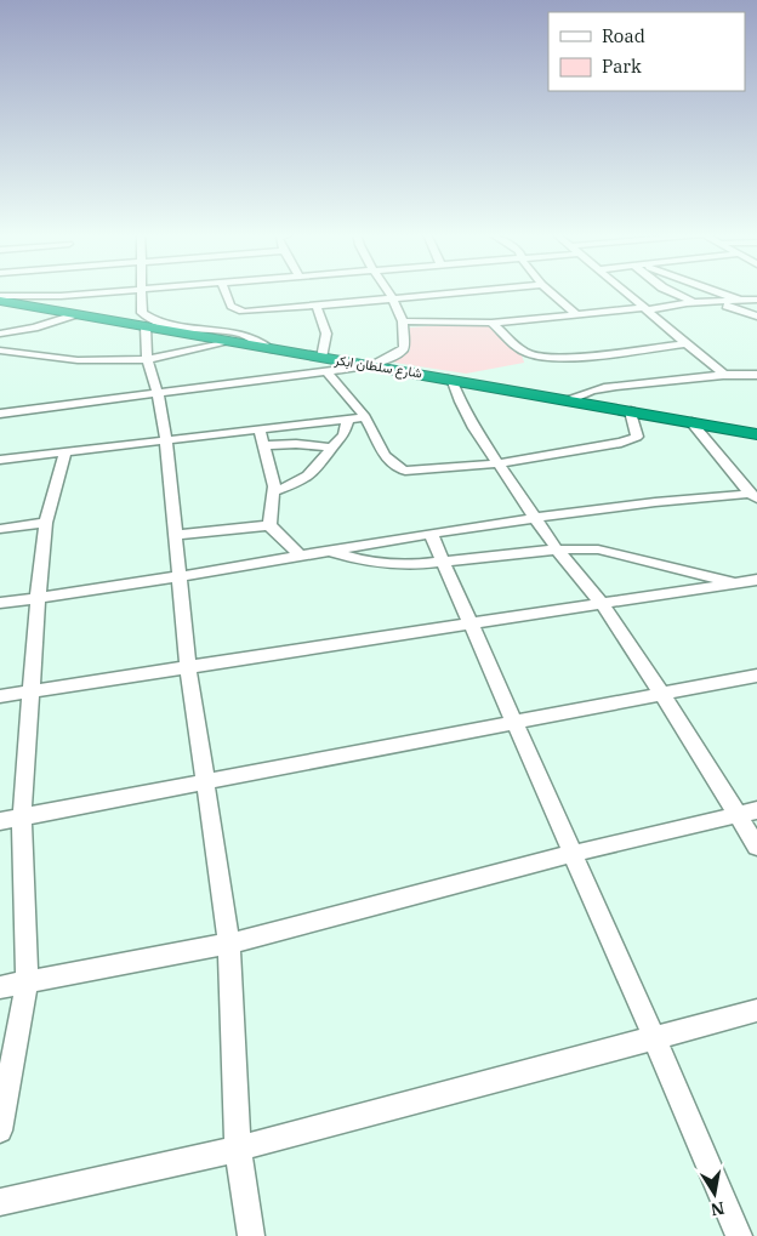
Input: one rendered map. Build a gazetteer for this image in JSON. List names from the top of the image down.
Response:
{
  "streets": {
    "highway": ["شارع سلطان ابكر"]
  },
  "legend": ["Road", "Park"],
  "north": "bottom"
}
